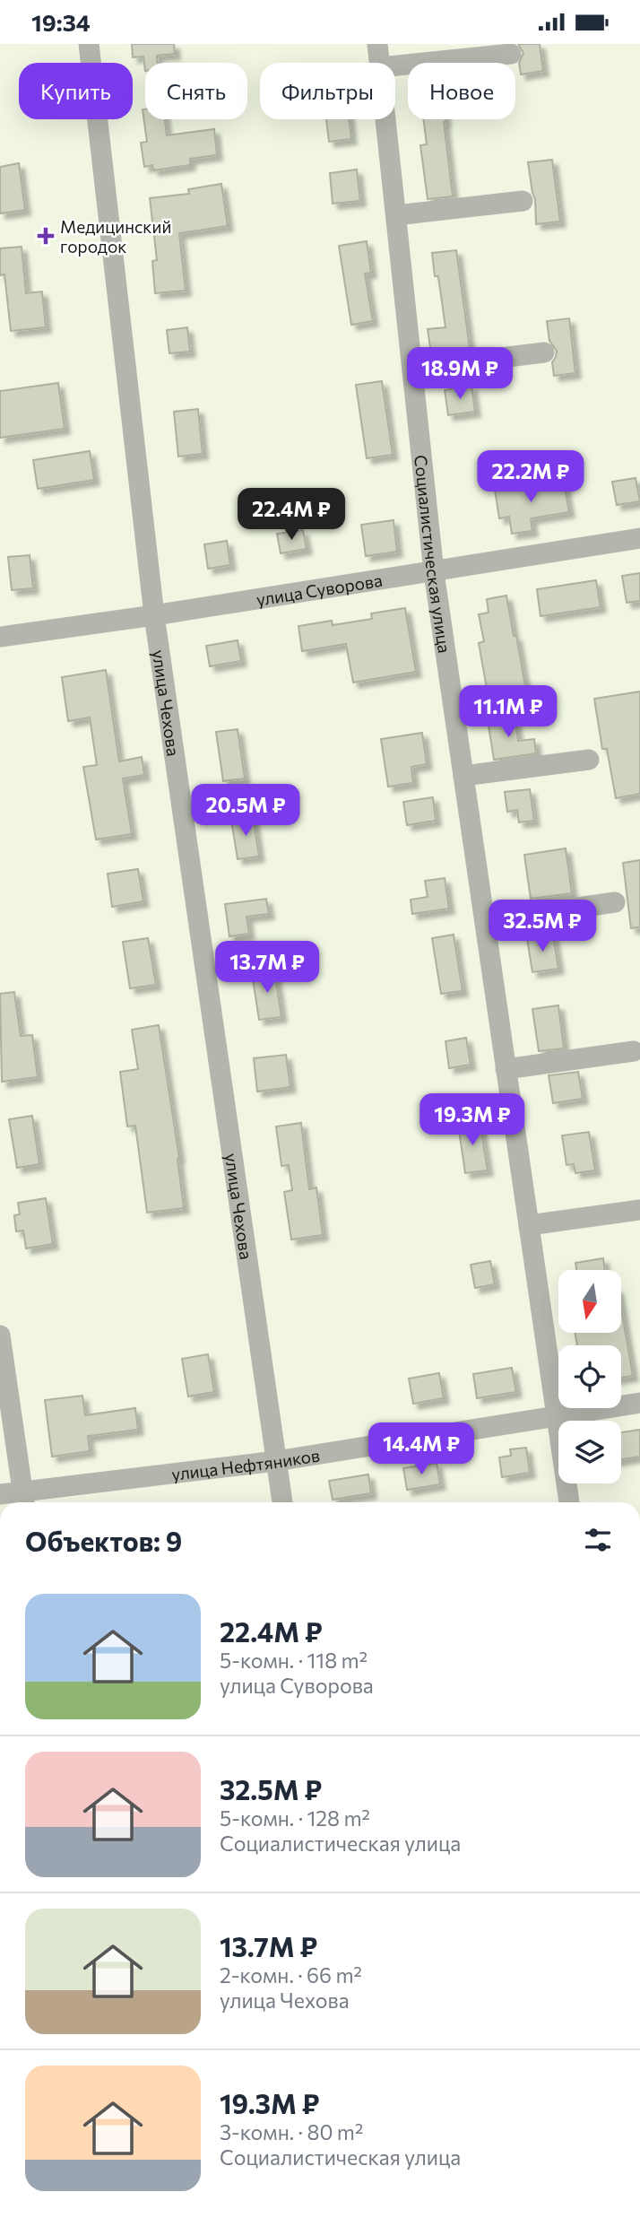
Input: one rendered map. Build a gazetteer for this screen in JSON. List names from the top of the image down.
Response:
{
  "streets": {
    "street": [
      "Социалистическая улица",
      "улица Суворова",
      "улица Чехова",
      "улица Нефтяников"
    ]
  },
  "crossings": [
    ["Социалистическая улица", "улица Суворова"],
    ["Социалистическая улица", "улица Нефтяников"],
    ["улица Суворова", "улица Чехова"],
    ["улица Чехова", "улица Нефтяников"]
  ],
  "places": {
    "health": ["Медицинский городок"]
  },
  "north": "bottom",
  "page": {
    "status": "19:34",
    "chip": [
      "Купить",
      "Снять",
      "Фильтры",
      "Новое"
    ],
    "price": [
      "18.9M ₽",
      "22.2M ₽",
      "22.4M ₽",
      "11.1M ₽",
      "20.5M ₽",
      "32.5M ₽",
      "13.7M ₽",
      "19.3M ₽",
      "14.4M ₽"
    ],
    "heading": "Объектов: 9",
    "list": [
      {
        "name": "22.4M ₽",
        "note": "5-комн. · 118 m² · улица Суворова"
      },
      {
        "name": "32.5M ₽",
        "note": "5-комн. · 128 m² · Социалистическая улица"
      },
      {
        "name": "13.7M ₽",
        "note": "2-комн. · 66 m² · улица Чехова"
      },
      {
        "name": "19.3M ₽",
        "note": "3-комн. · 80 m² · Социалистическая улица"
      }
    ]
  }
}
